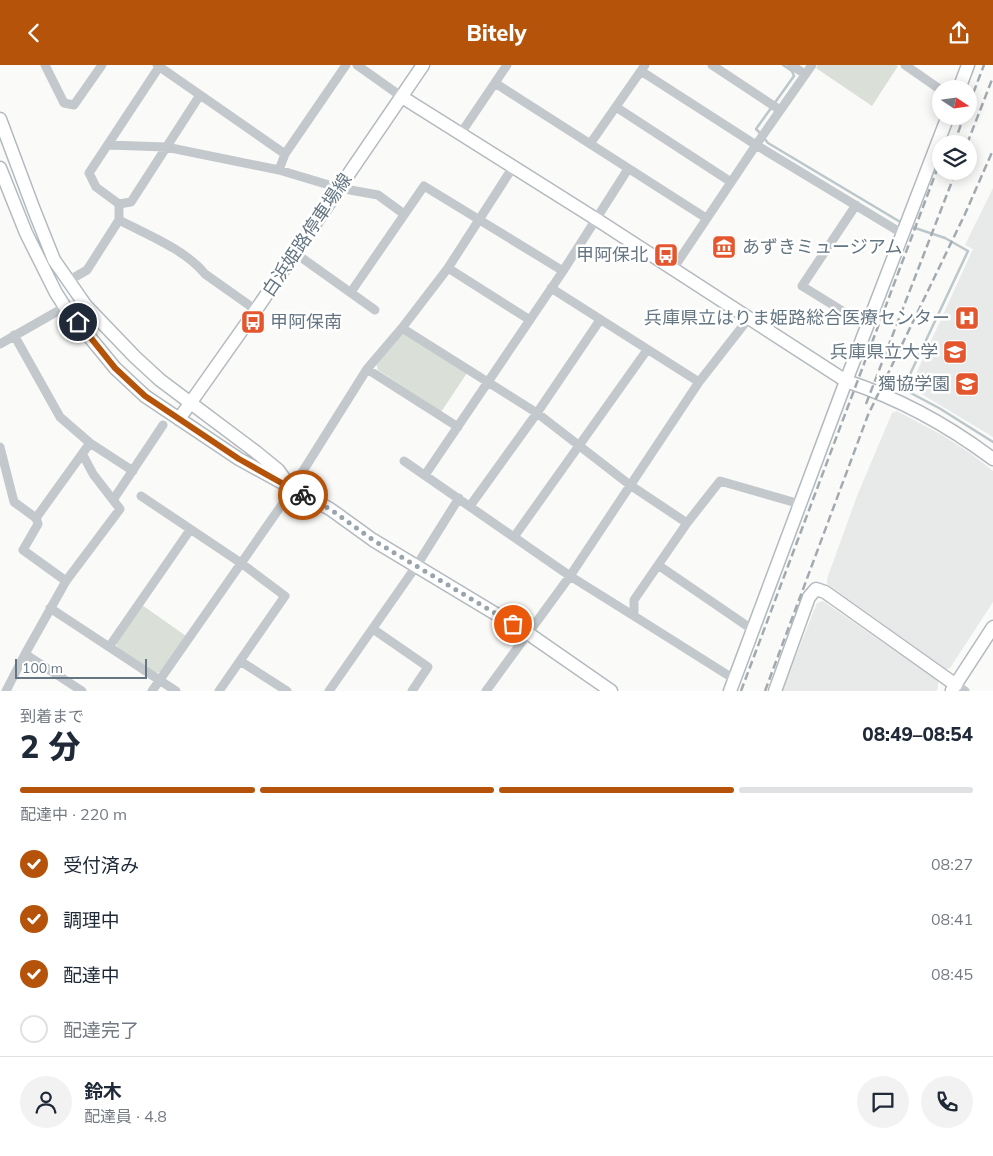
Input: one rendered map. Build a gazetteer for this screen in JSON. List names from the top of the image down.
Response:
{
  "streets": {
    "main road": ["白浜姫路停車場線"]
  },
  "places": {
    "museum": ["あずきミュージアム"],
    "bus stop": ["甲阿保北", "甲阿保南"],
    "hospital": ["兵庫県立はりま姫路総合医療センター"],
    "school or university": ["兵庫県立大学", "獨協学園"]
  },
  "scale_bar": "100 m",
  "north": "right",
  "page": {
    "header": "Bitely",
    "scale": "100 m",
    "heading": ["2 分", "到着まで", "08:49–08:54"],
    "panel": ["鈴木", "配達員 · 4.8"],
    "bar": "配達中 · 220 m",
    "list": [
      ["受付済み", "08:27"],
      ["調理中", "08:41"],
      ["配達中", "08:45"],
      "配達完了"
    ]
  }
}
